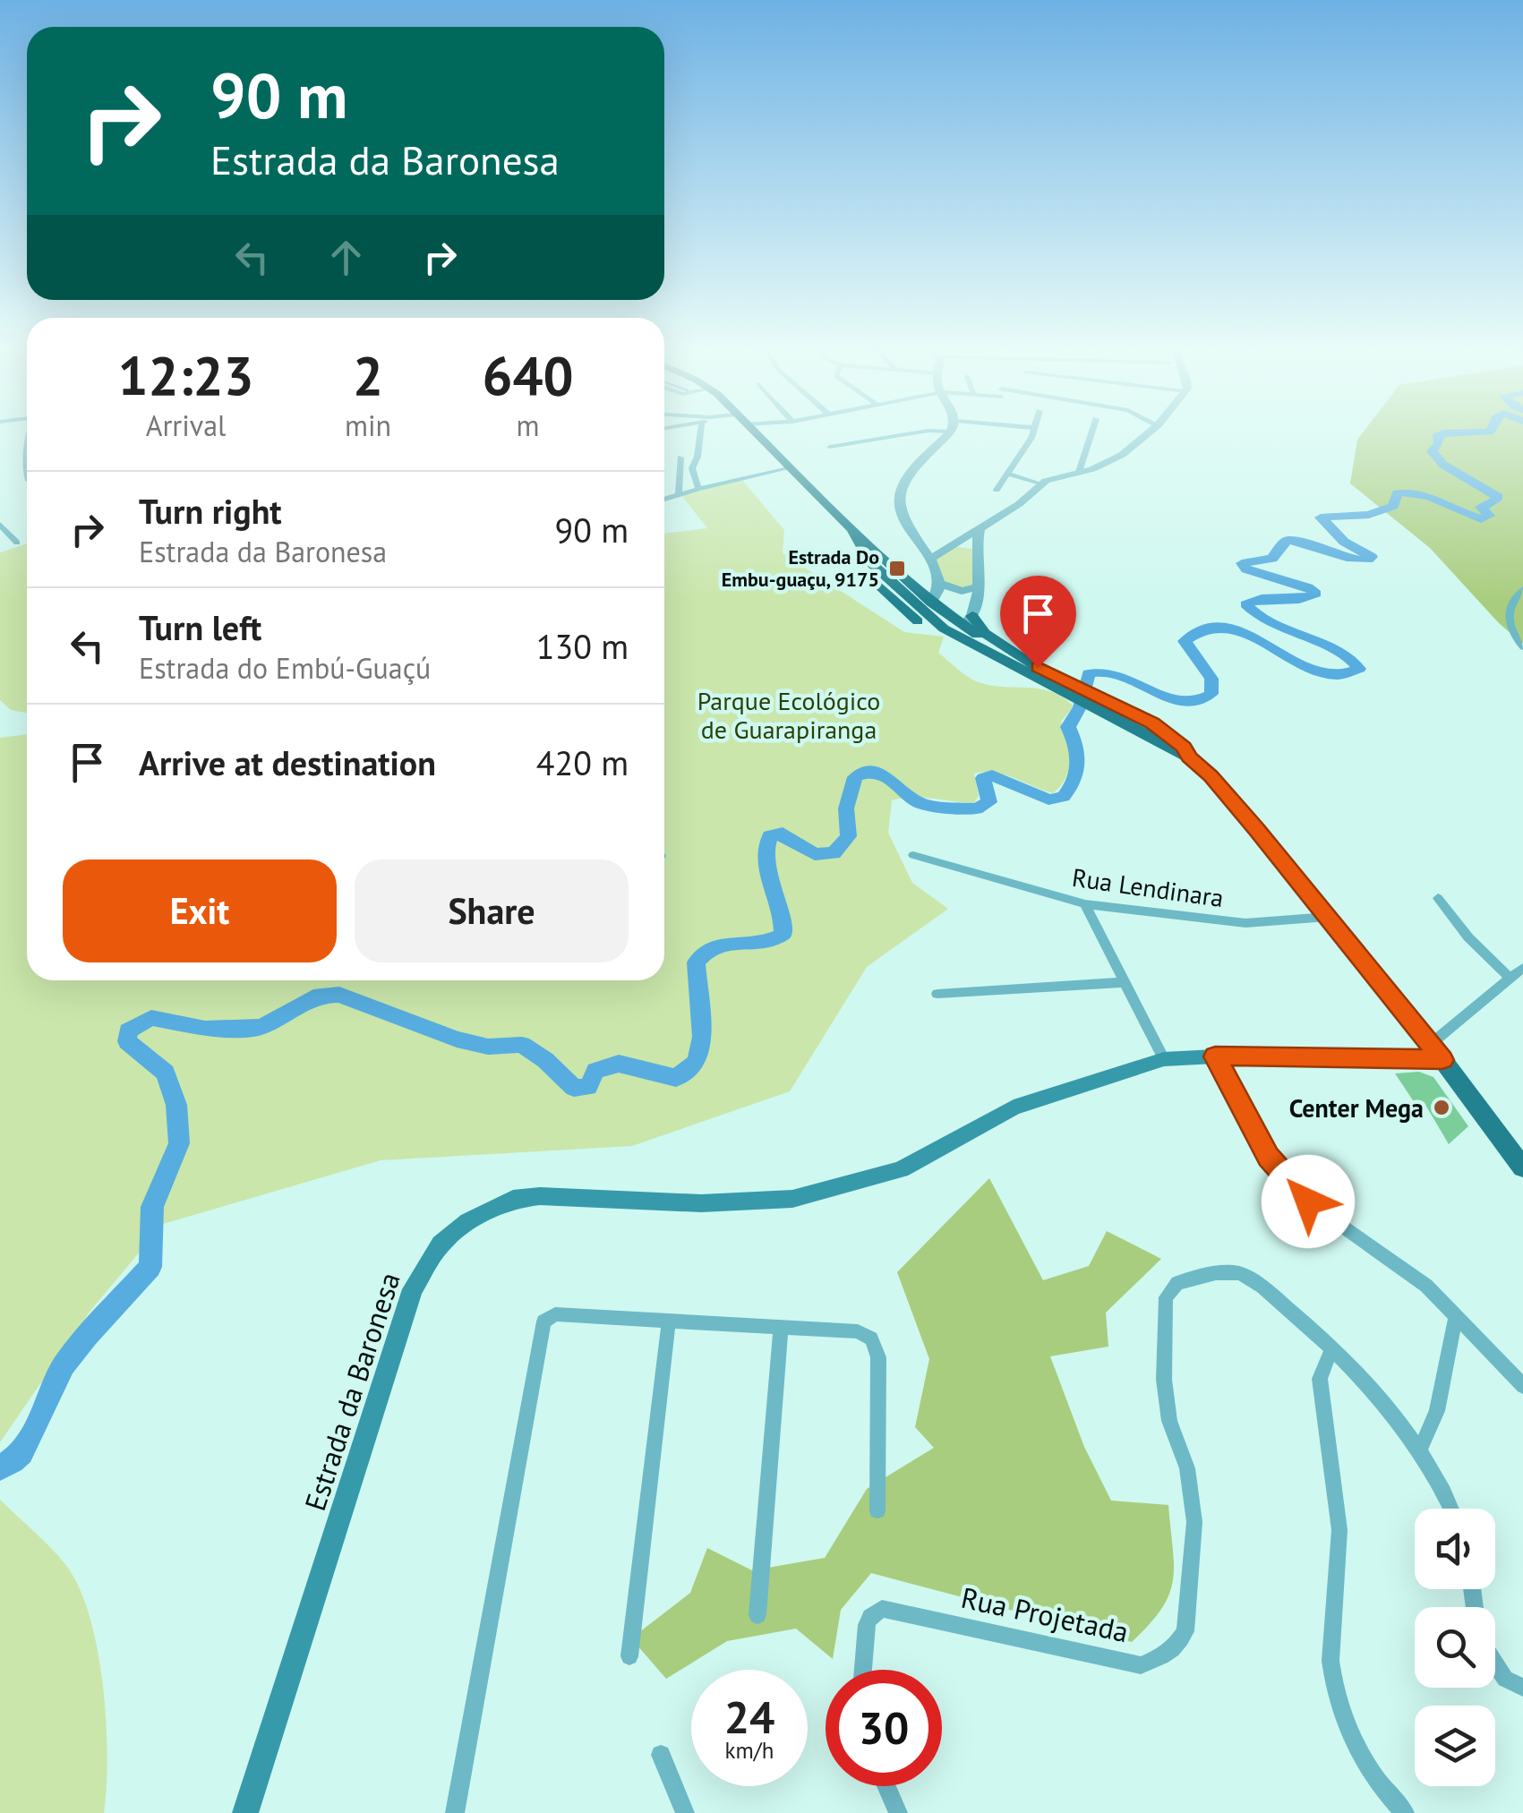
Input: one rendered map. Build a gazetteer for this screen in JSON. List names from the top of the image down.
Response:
{
  "streets": {
    "main road": ["Estrada da Baronesa"],
    "street": ["Rua Lendinara", "Rua Projetada"]
  },
  "parks": ["Parque Ecológico de Guarapiranga"],
  "places": {
    "transit": ["Estrada Do Embu-guaçu, 9175"],
    "other": ["Center Mega"]
  },
  "page": {
    "turn": ["90 m", "Estrada da Baronesa"],
    "eta": [
      "12:23",
      "Arrival",
      "2",
      "min",
      "640",
      "m"
    ],
    "list": [
      {
        "name": "Turn right",
        "note": "Estrada da Baronesa",
        "value": "90 m"
      },
      {
        "name": "Turn left",
        "note": "Estrada do Embú-Guaçú",
        "value": "130 m"
      },
      {
        "name": "Arrive at destination",
        "value": "420 m"
      }
    ],
    "buttons": ["Exit", "Share"],
    "speed": "24 km/h",
    "limit": "30"
  }
}
